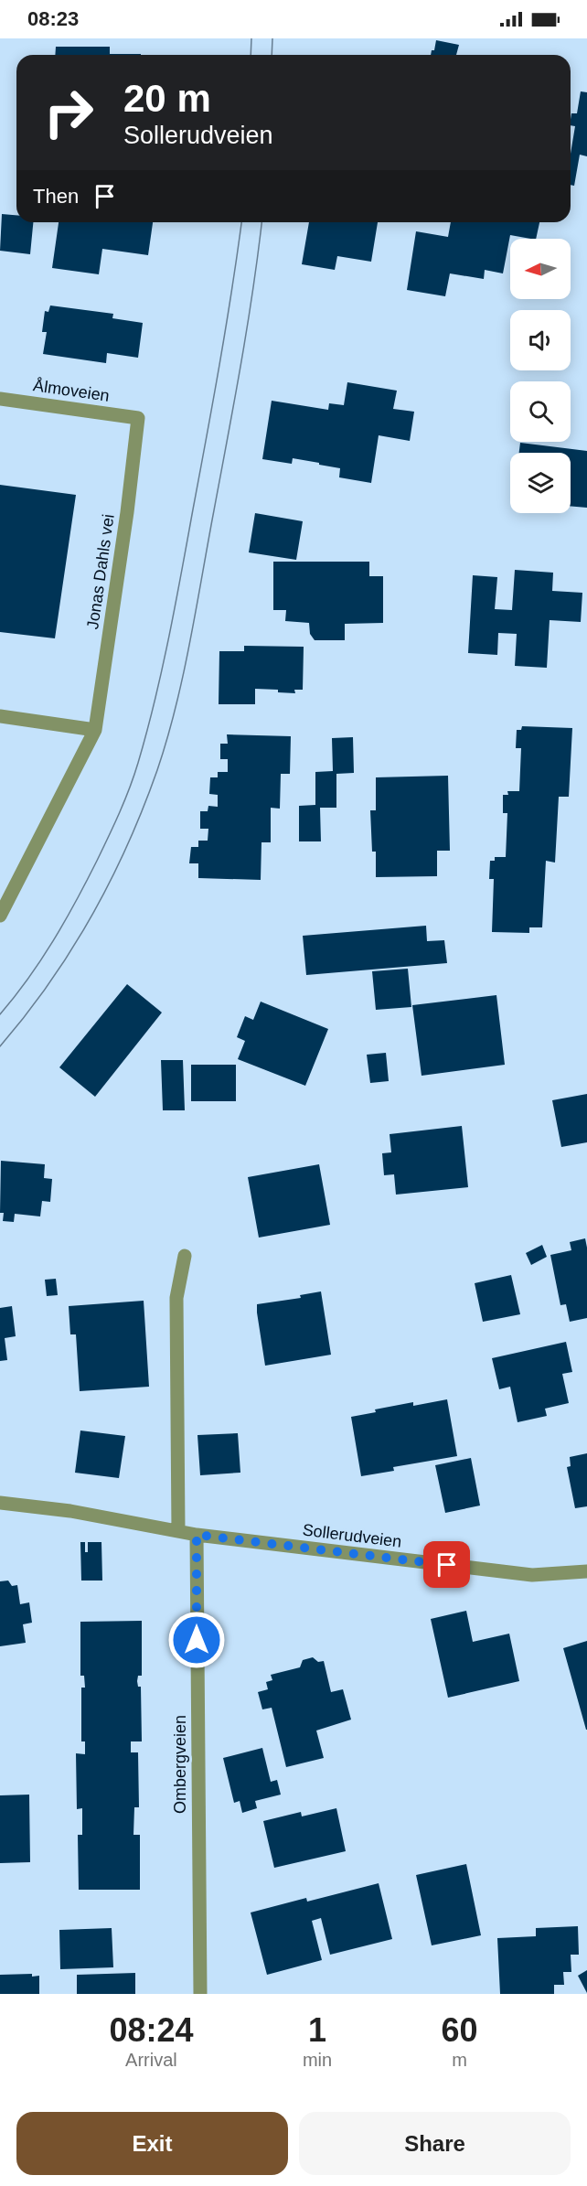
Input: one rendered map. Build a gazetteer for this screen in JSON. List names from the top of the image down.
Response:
{
  "streets": {
    "street": [
      "Ålmoveien",
      "Jonas Dahls vei",
      "Sollerudveien",
      "Ombergveien"
    ]
  },
  "crossings": [
    ["Ålmoveien", "Jonas Dahls vei"],
    ["Sollerudveien", "Ombergveien"]
  ],
  "north": "left",
  "page": {
    "status": "08:23",
    "turn": ["20 m", "Sollerudveien"],
    "then": "Then",
    "eta": [
      "08:24",
      "Arrival",
      "1",
      "min",
      "60",
      "m"
    ],
    "buttons": ["Exit", "Share"]
  }
}
